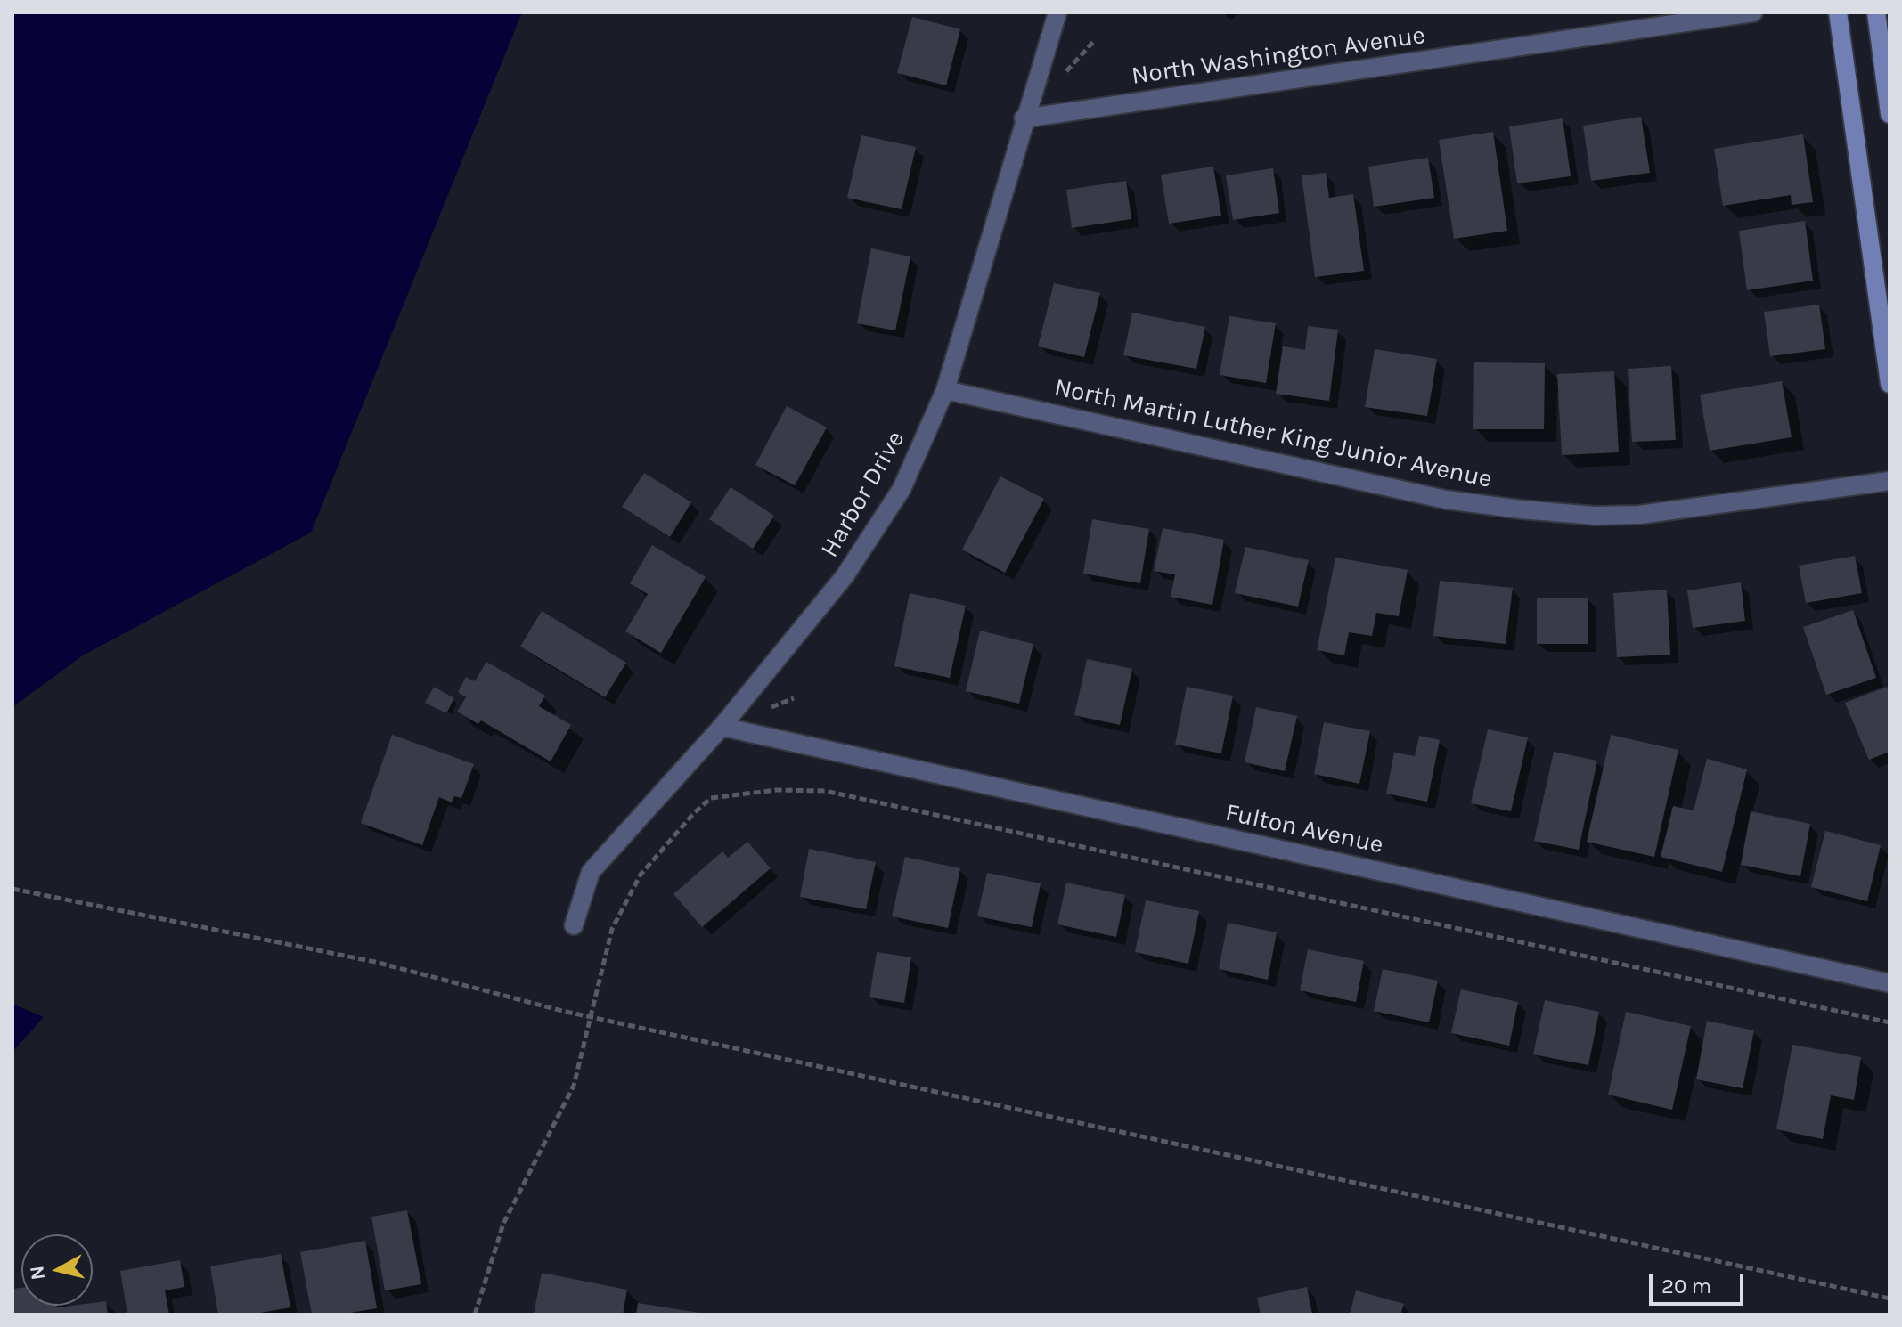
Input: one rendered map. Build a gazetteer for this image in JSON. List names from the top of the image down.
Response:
{
  "streets": {
    "street": [
      "North Washington Avenue",
      "North Martin Luther King Junior Avenue",
      "Harbor Drive",
      "Fulton Avenue"
    ]
  },
  "crossings": [
    ["North Washington Avenue", "Harbor Drive"],
    ["North Martin Luther King Junior Avenue", "Harbor Drive"],
    ["Harbor Drive", "Fulton Avenue"]
  ],
  "scale_bar": "20 m",
  "north": "left"
}
